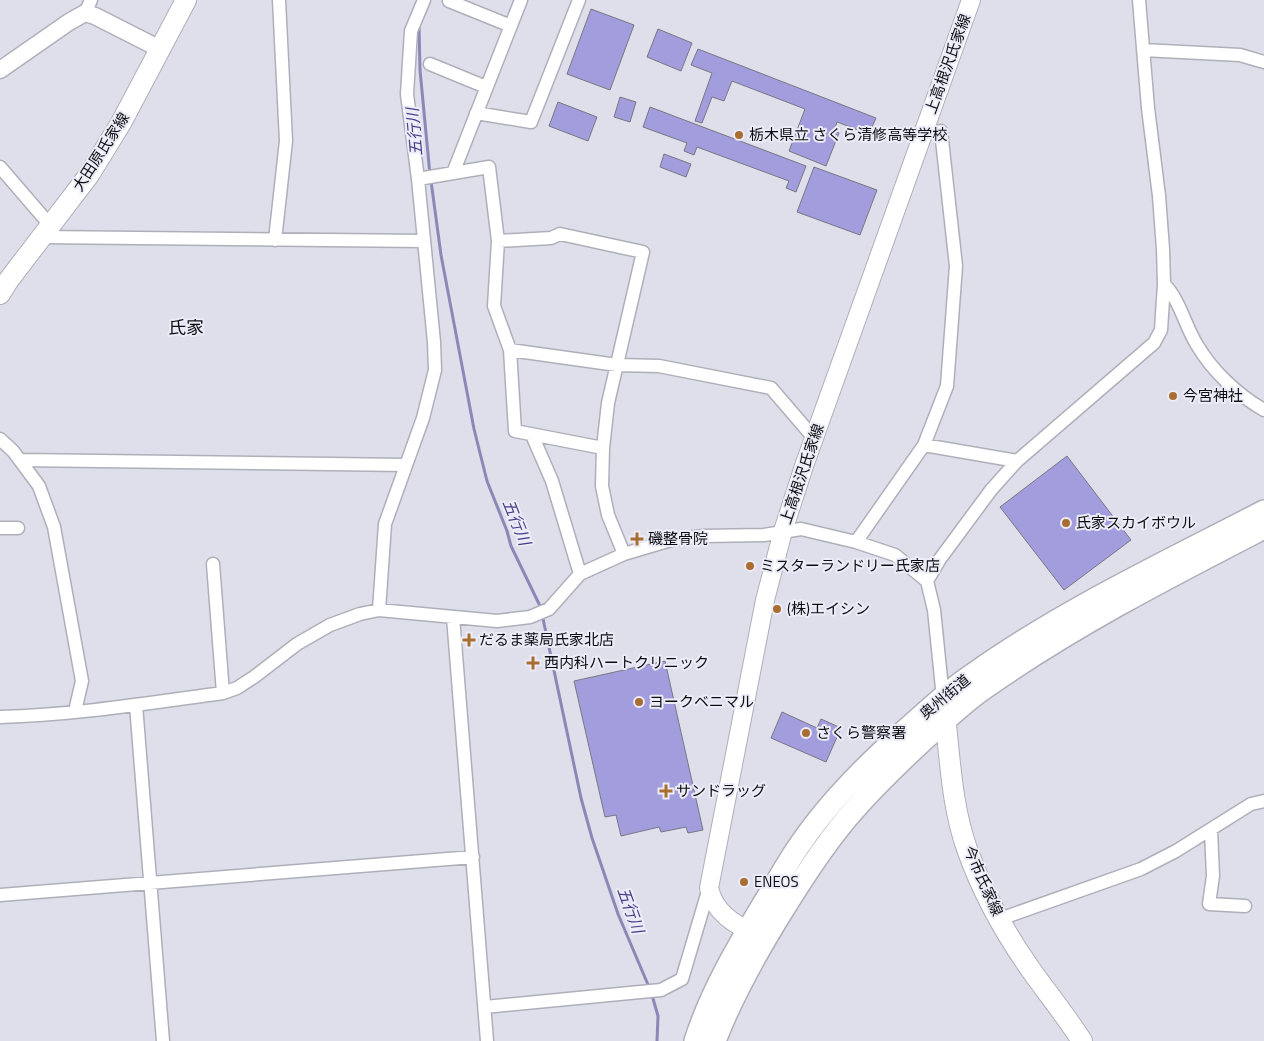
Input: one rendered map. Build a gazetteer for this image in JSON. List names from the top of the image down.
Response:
{
  "streets": {
    "highway": ["奥州街道"],
    "main road": ["上高根沢氏家線", "大田原氏家線", "今市氏家線"]
  },
  "crossings": [
    ["奥州街道", "今市氏家線"]
  ],
  "districts": ["氏家"],
  "water": ["五行川"],
  "places": {
    "other": [
      "栃木県立 さくら清修高等学校",
      "今宮神社",
      "氏家スカイボウル",
      "ミスターランドリー氏家店",
      "(株)エイシン",
      "ヨークベニマル",
      "さくら警察署",
      "ENEOS"
    ],
    "health": [
      "磯整骨院",
      "だるま薬局氏家北店",
      "西内科ハートクリニック",
      "サンドラッグ"
    ]
  }
}
